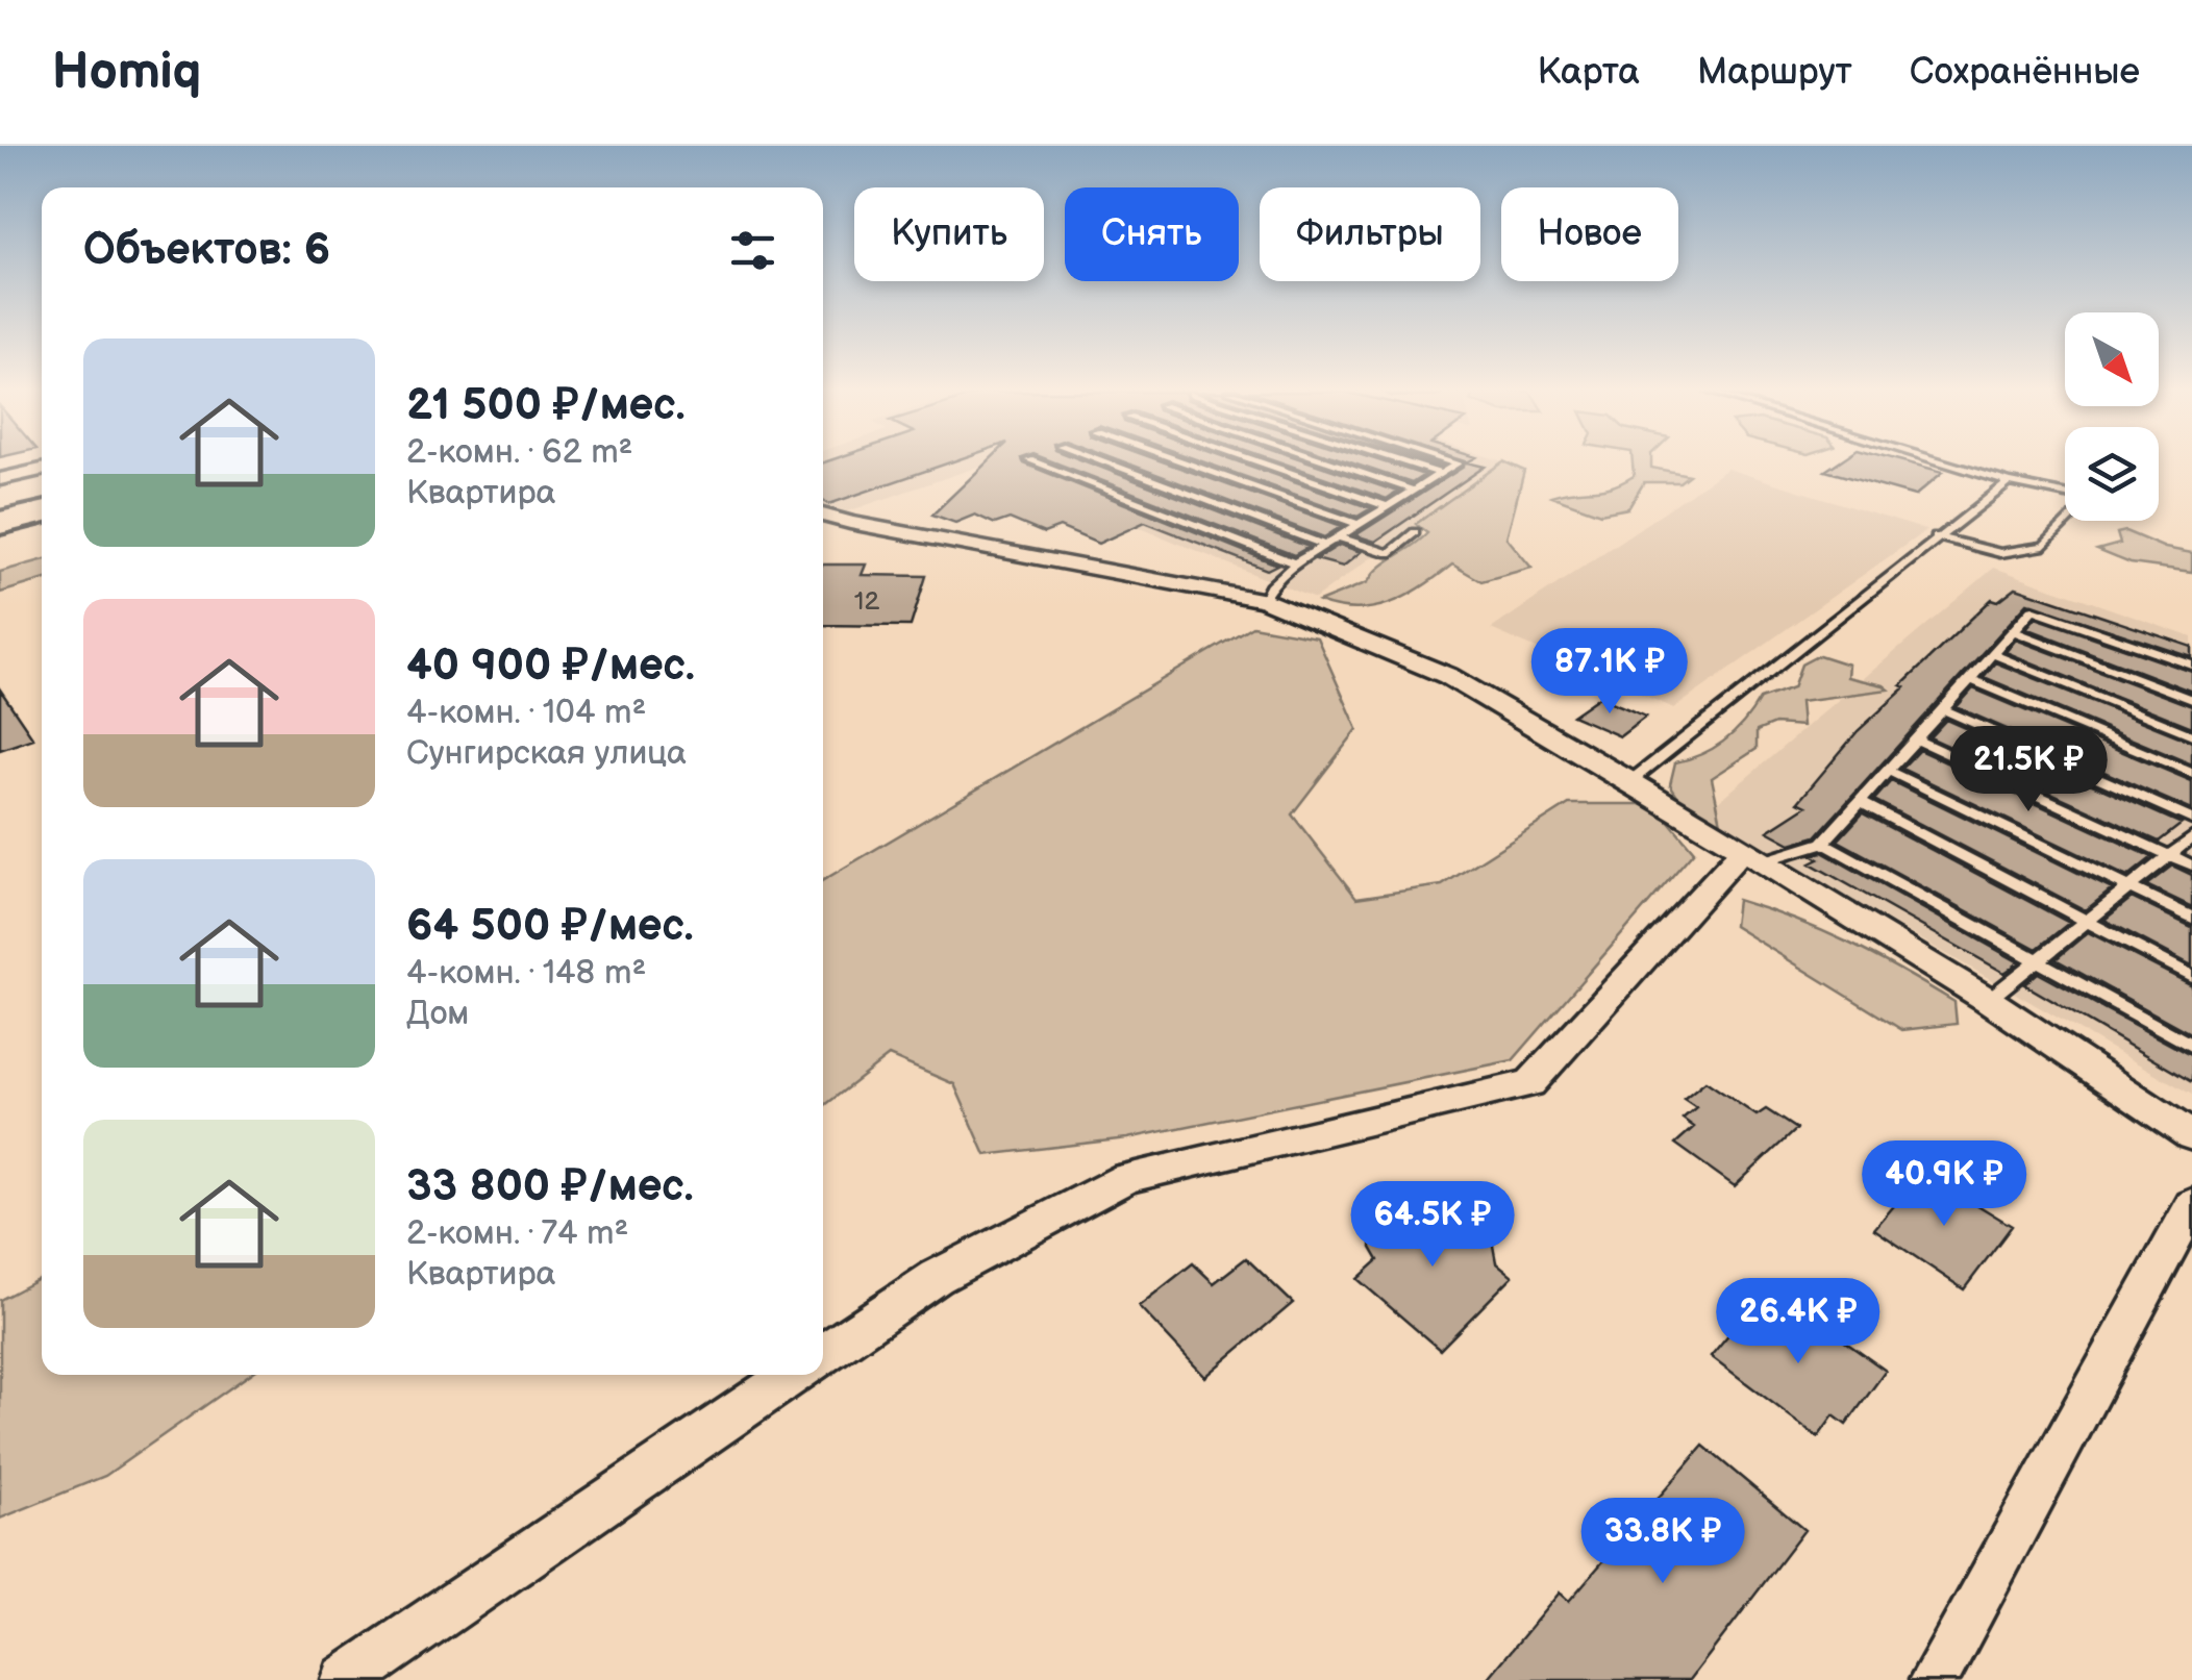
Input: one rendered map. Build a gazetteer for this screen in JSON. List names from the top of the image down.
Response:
{
  "house_numbers": ["12"],
  "north": "bottom right",
  "page": {
    "header": "Homiq",
    "nav": ["Карта", "Маршрут", "Сохранённые"],
    "chip": [
      "Купить",
      "Снять",
      "Фильтры",
      "Новое"
    ],
    "heading": "Объектов: 6",
    "list": [
      {
        "name": "21 500 ₽/мес.",
        "note": "2-комн. · 62 m² · Квартира"
      },
      {
        "name": "40 900 ₽/мес.",
        "note": "4-комн. · 104 m² · Сунгирская улица"
      },
      {
        "name": "64 500 ₽/мес.",
        "note": "4-комн. · 148 m² · Дом"
      },
      {
        "name": "33 800 ₽/мес.",
        "note": "2-комн. · 74 m² · Квартира"
      }
    ],
    "price": [
      "87.1K ₽",
      "21.5K ₽",
      "40.9K ₽",
      "64.5K ₽",
      "26.4K ₽",
      "33.8K ₽"
    ]
  }
}
